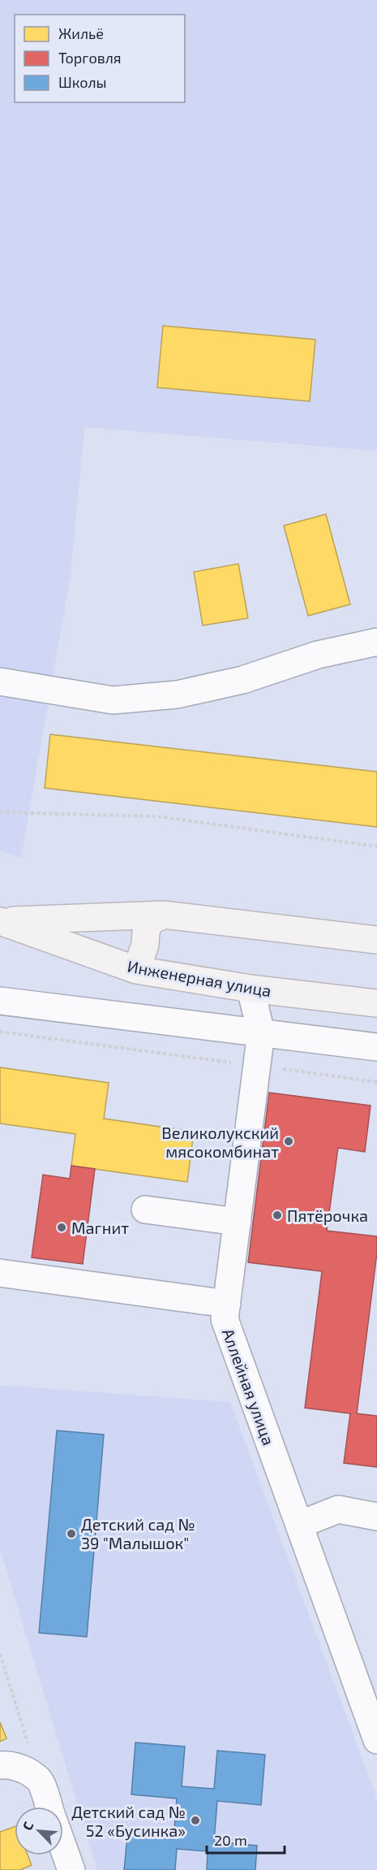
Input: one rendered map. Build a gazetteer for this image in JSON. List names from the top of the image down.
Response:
{
  "streets": {
    "main road": ["Инженерная улица"],
    "street": ["Аллейная улица"]
  },
  "crossings": [
    ["Инженерная улица", "Аллейная улица"]
  ],
  "places": [
    "Великолукский мясокомбинат",
    "Пятёрочка",
    "Магнит",
    "Детский сад № 39 \"Малышок\"",
    "Детский сад № 52 «Бусинка»"
  ],
  "legend": ["Жильё", "Торговля", "Школы"],
  "scale_bar": "20 m",
  "north": "top left"
}
